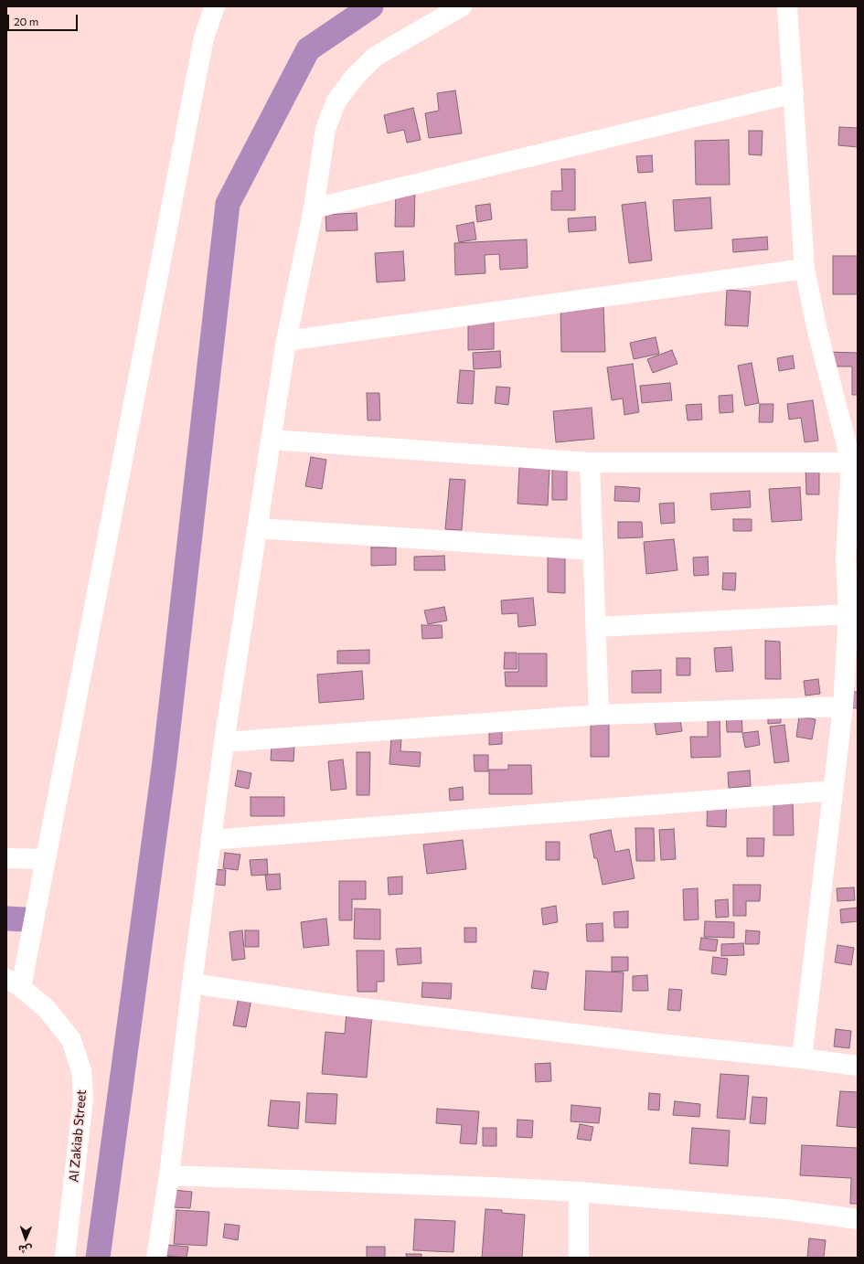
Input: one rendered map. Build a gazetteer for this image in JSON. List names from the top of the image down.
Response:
{
  "streets": {
    "street": ["Al Zakiab Street"]
  },
  "scale_bar": "20 m",
  "north": "bottom"
}
